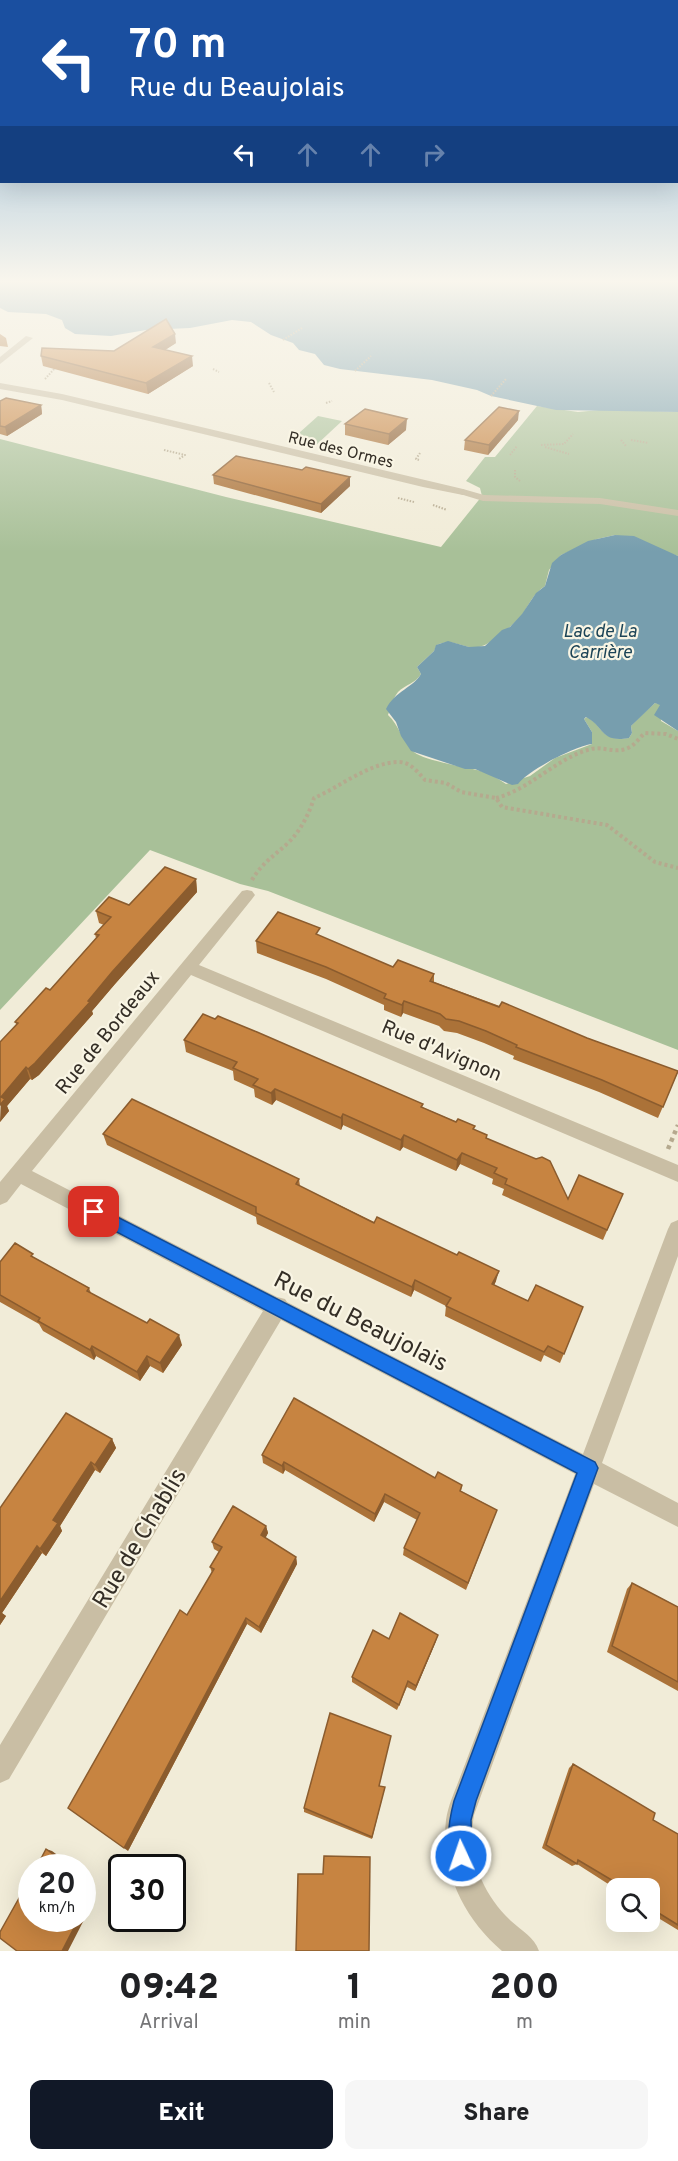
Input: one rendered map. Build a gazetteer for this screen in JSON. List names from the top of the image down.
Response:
{
  "streets": {
    "street": [
      "Rue des Ormes",
      "Rue de Bordeaux",
      "Rue d'Avignon",
      "Rue du Beaujolais",
      "Rue de Chablis"
    ]
  },
  "crossings": [
    ["Rue de Bordeaux", "Rue d'Avignon"],
    ["Rue de Bordeaux", "Rue du Beaujolais"],
    ["Rue du Beaujolais", "Rue de Chablis"]
  ],
  "water": ["Lac de La Carrière"],
  "page": {
    "turn": ["70 m", "Rue du Beaujolais"],
    "speed": "20 km/h",
    "limit": "30",
    "eta": [
      "09:42",
      "Arrival",
      "1",
      "min",
      "200",
      "m"
    ],
    "buttons": ["Exit", "Share"]
  }
}
